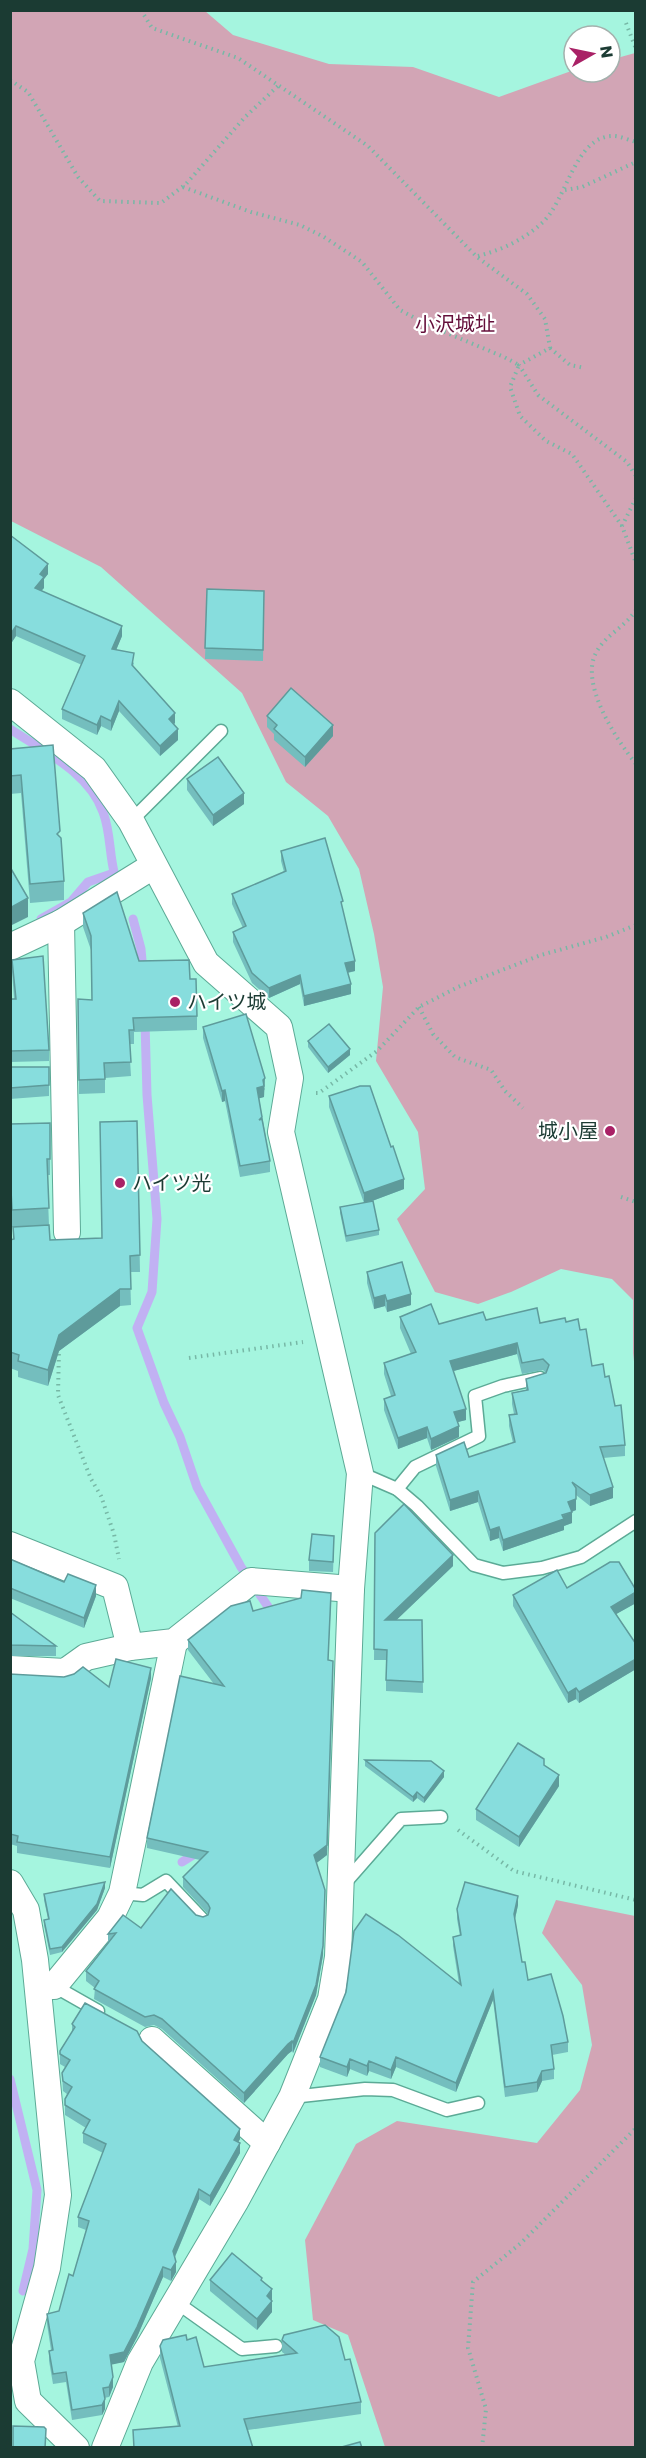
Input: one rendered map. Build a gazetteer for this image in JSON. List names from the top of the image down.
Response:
{
  "parks": ["小沢城址"],
  "places": ["ハイツ城", "城小屋", "ハイツ光"],
  "north": "right"
}
